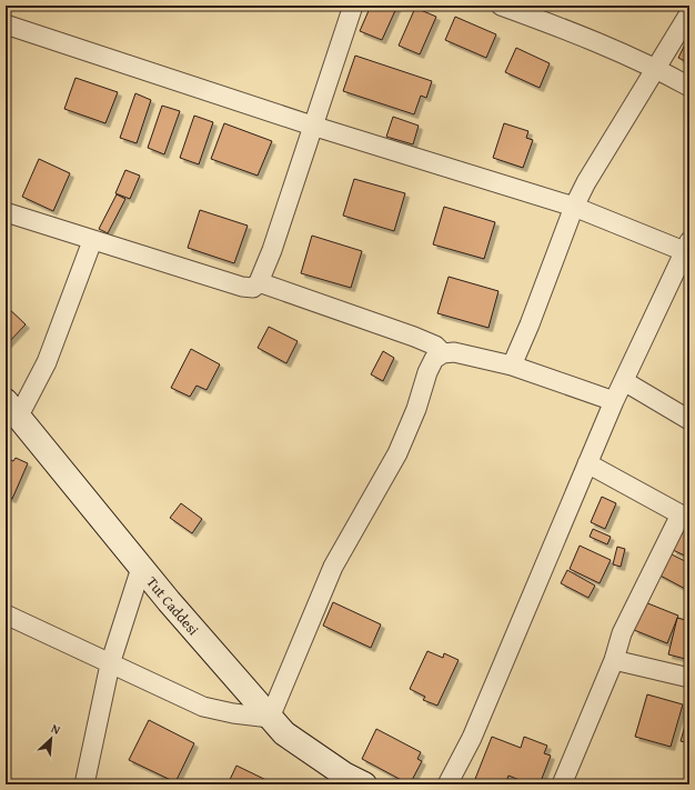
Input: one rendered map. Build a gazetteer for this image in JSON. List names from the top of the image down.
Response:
{
  "streets": {
    "street": ["Tut Caddesi"]
  },
  "north": "top right"
}
